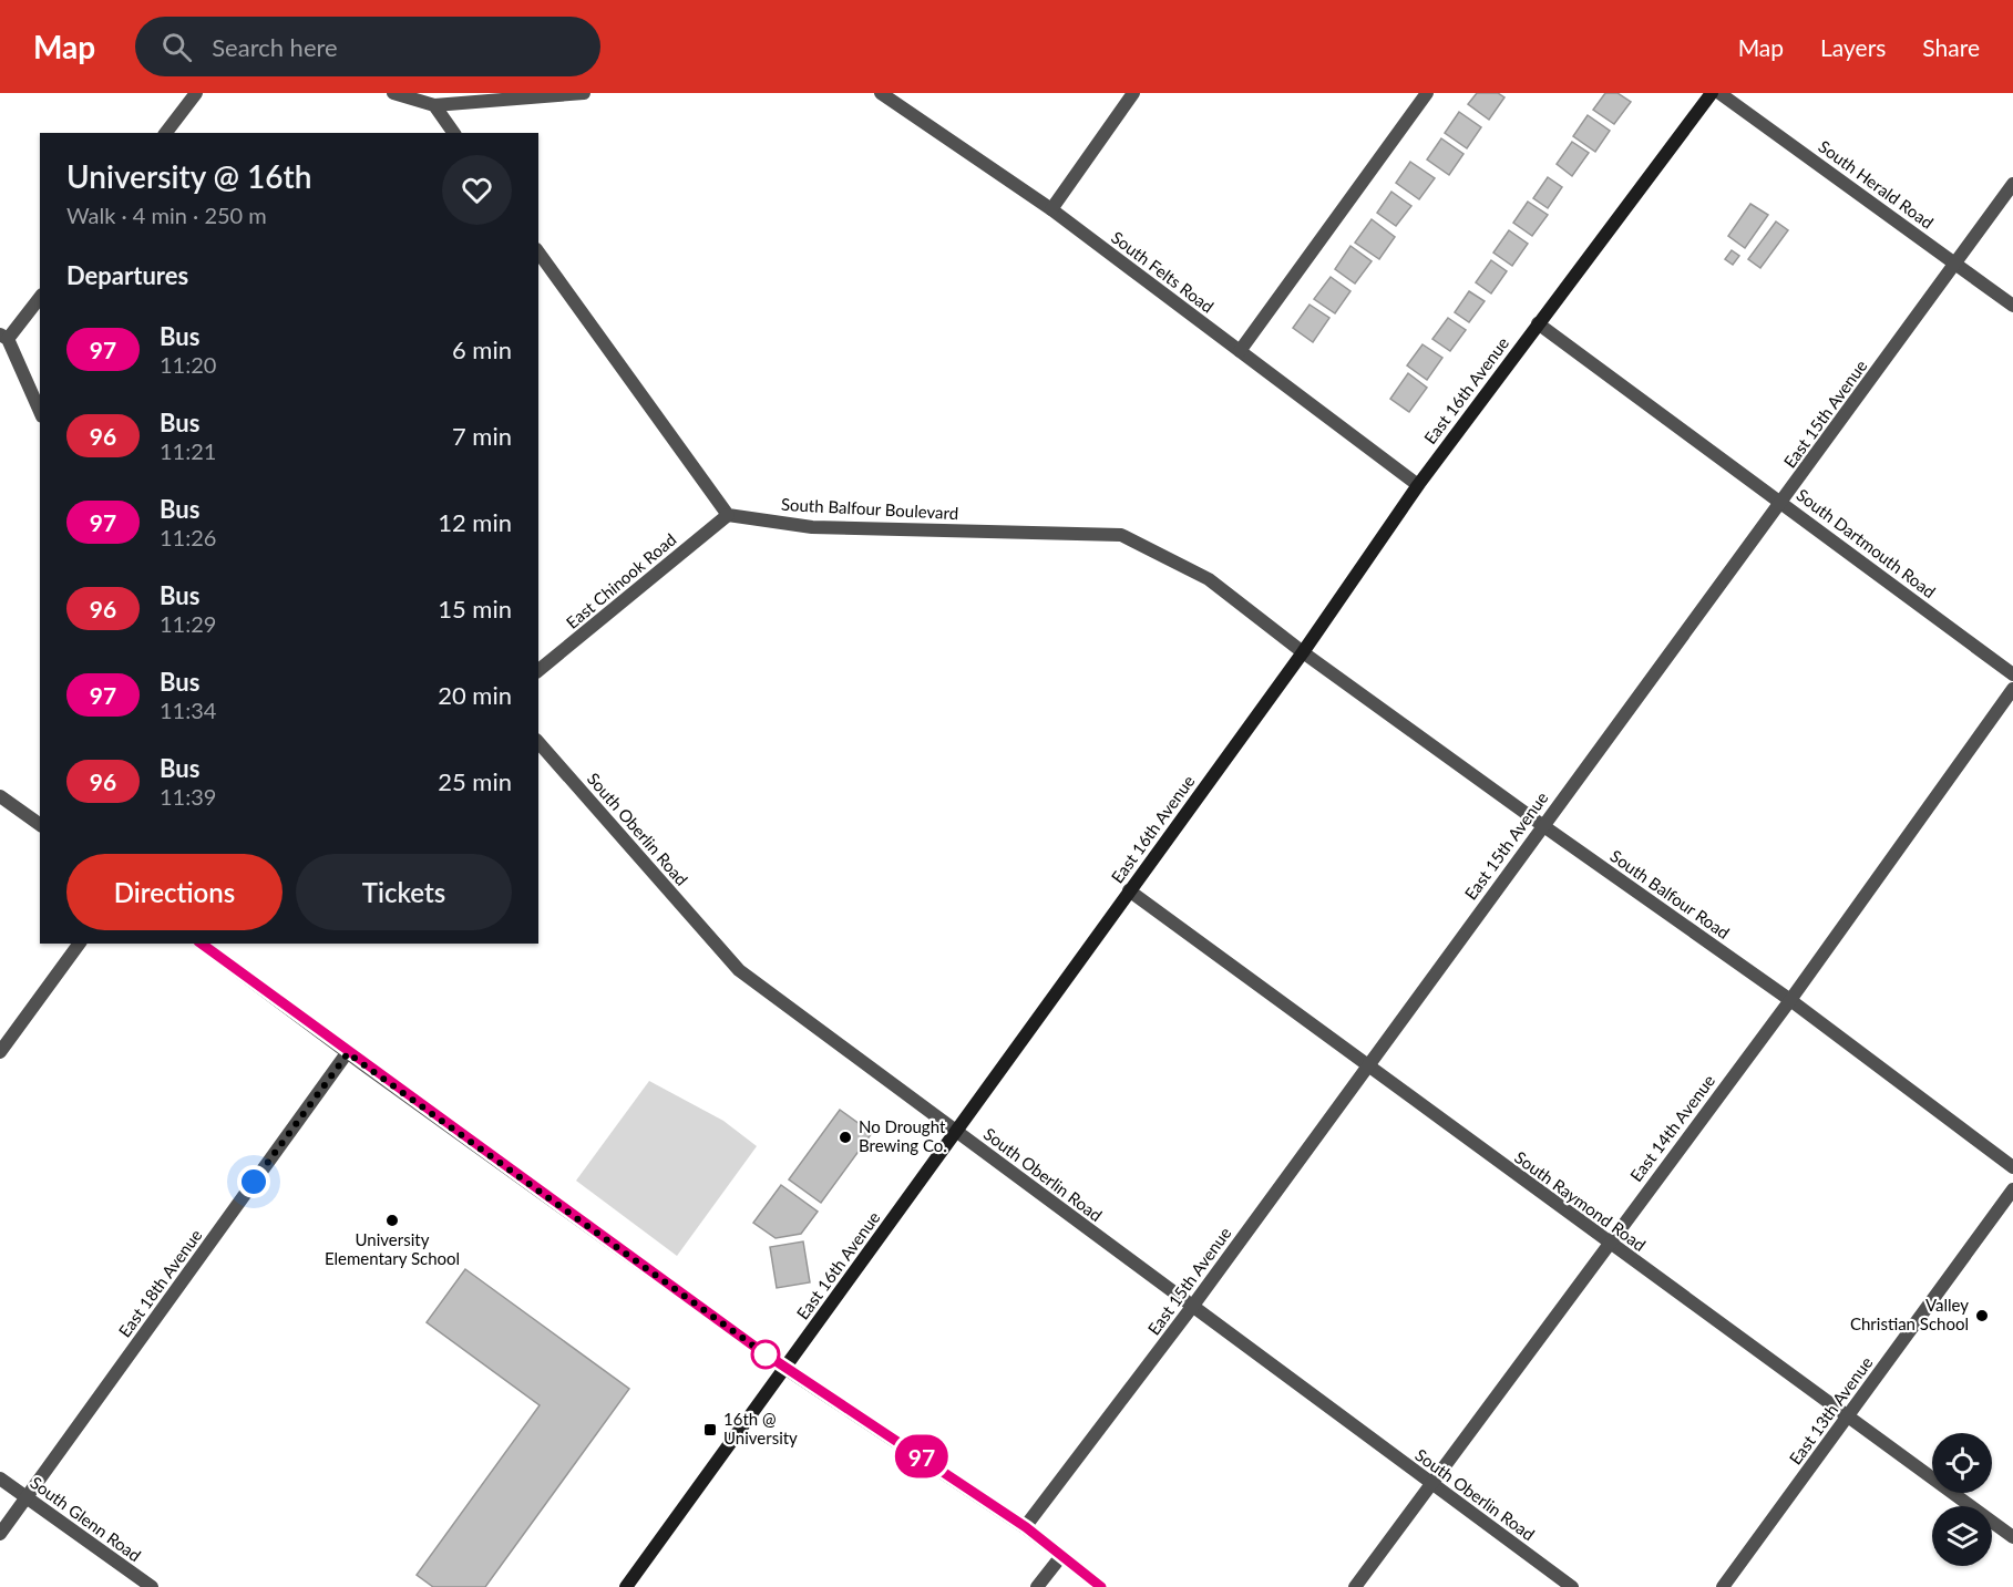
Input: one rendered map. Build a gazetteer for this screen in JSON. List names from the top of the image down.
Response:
{
  "streets": {
    "main road": ["East 16th Avenue"],
    "street": [
      "South Herald Road",
      "South Felts Road",
      "East 15th Avenue",
      "South Balfour Boulevard",
      "South Dartmouth Road",
      "East Chinook Road",
      "South Oberlin Road",
      "South Balfour Road",
      "East 14th Avenue",
      "South Raymond Road",
      "East 18th Avenue",
      "East 13th Avenue",
      "South Glenn Road"
    ]
  },
  "crossings": [
    ["South Herald Road", "East 15th Avenue"],
    ["South Felts Road", "East 16th Avenue"],
    ["East 16th Avenue", "South Balfour Boulevard"],
    ["East 16th Avenue", "South Dartmouth Road"],
    ["East 16th Avenue", "South Oberlin Road"],
    ["East 16th Avenue", "South Balfour Road"],
    ["East 16th Avenue", "South Raymond Road"],
    ["East 15th Avenue", "South Dartmouth Road"],
    ["East 15th Avenue", "South Oberlin Road"],
    ["East 15th Avenue", "South Balfour Road"],
    ["East 15th Avenue", "South Raymond Road"],
    ["South Balfour Boulevard", "East Chinook Road"],
    ["South Balfour Boulevard", "South Balfour Road"],
    ["South Oberlin Road", "East 14th Avenue"],
    ["South Balfour Road", "East 14th Avenue"],
    ["East 14th Avenue", "South Raymond Road"],
    ["South Raymond Road", "East 13th Avenue"],
    ["East 18th Avenue", "South Glenn Road"]
  ],
  "places": {
    "other": ["No Drought Brewing Co.", "University Elementary School", "Valley Christian School"],
    "transit": ["16th @ University"]
  },
  "lines": ["bus line 97"],
  "page": {
    "header": "Map",
    "search": "Search here",
    "nav": ["Map", "Layers", "Share"],
    "on_map": "97",
    "heading": [
      ["University @ 16th", "Walk · 4 min · 250 m"],
      "Departures"
    ],
    "list": [
      {
        "mark": "97",
        "name": "Bus",
        "note": "11:20",
        "value": "6 min"
      },
      {
        "mark": "96",
        "name": "Bus",
        "note": "11:21",
        "value": "7 min"
      },
      {
        "mark": "97",
        "name": "Bus",
        "note": "11:26",
        "value": "12 min"
      },
      {
        "mark": "96",
        "name": "Bus",
        "note": "11:29",
        "value": "15 min"
      },
      {
        "mark": "97",
        "name": "Bus",
        "note": "11:34",
        "value": "20 min"
      },
      {
        "mark": "96",
        "name": "Bus",
        "note": "11:39",
        "value": "25 min"
      }
    ],
    "buttons": ["Directions", "Tickets"]
  }
}
